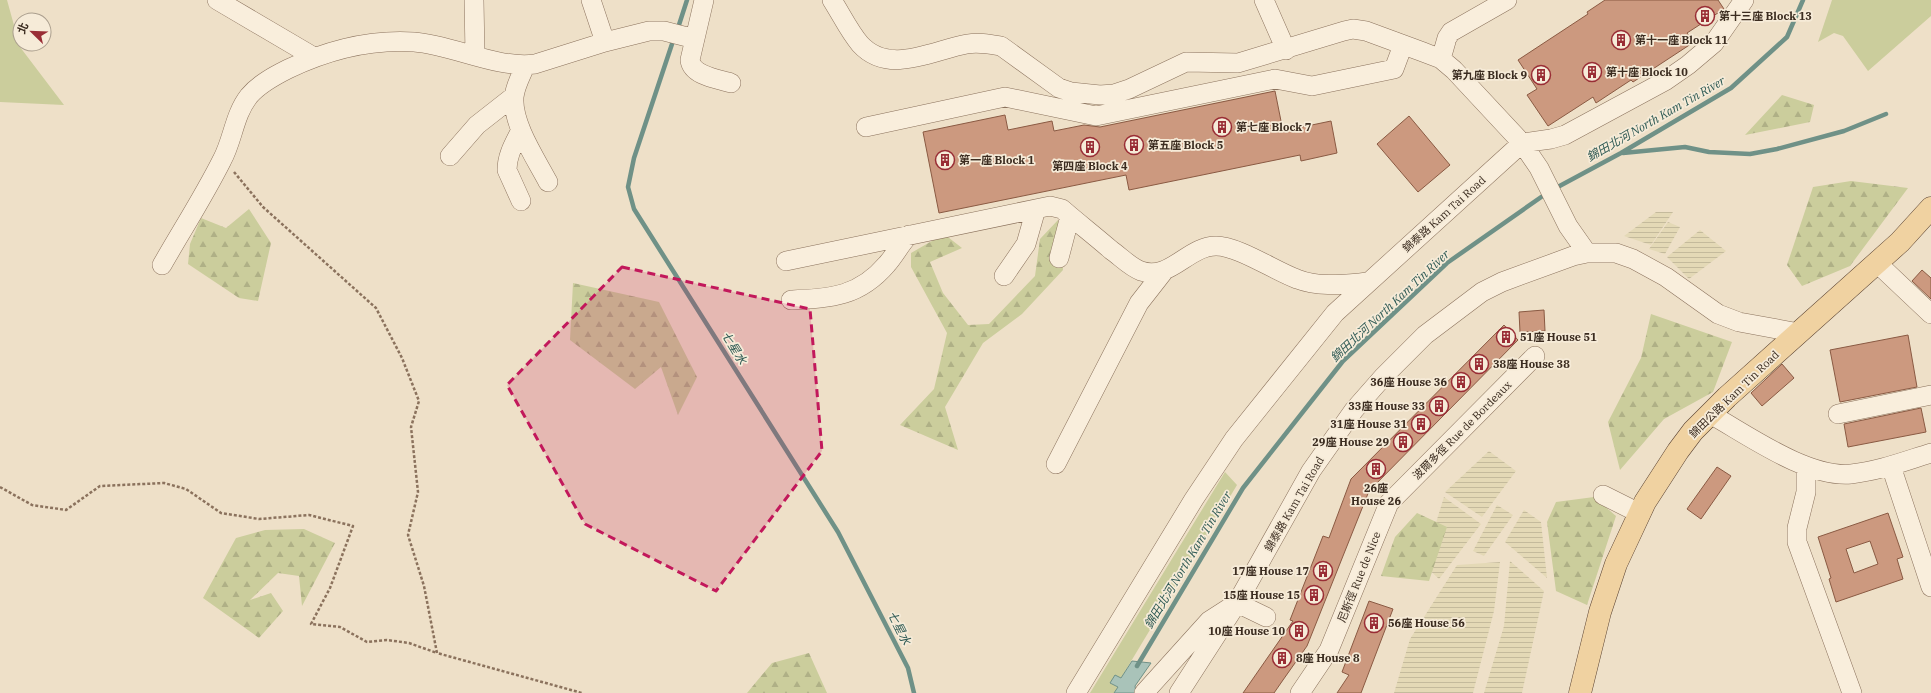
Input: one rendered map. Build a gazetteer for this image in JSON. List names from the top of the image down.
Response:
{
  "streets": {
    "main road": ["錦田公路 Kam Tin Road"],
    "street": ["錦泰路 Kam Tai Road", "波爾多徑 Rue de Bordeaux", "尼斯徑 Rue de Nice"]
  },
  "crossings": [
    ["錦泰路 Kam Tai Road", "錦田公路 Kam Tin Road"],
    ["波爾多徑 Rue de Bordeaux", "尼斯徑 Rue de Nice"]
  ],
  "water": ["錦田北河 North Kam Tin River", "七星水"],
  "places": {
    "building": [
      "第十三座 Block 13",
      "第十一座 Block 11",
      "第十座 Block 10",
      "第九座 Block 9",
      "第七座 Block 7",
      "第五座 Block 5",
      "第四座 Block 4",
      "第一座 Block 1",
      "51座 House 51",
      "38座 House 38",
      "36座 House 36",
      "33座 House 33",
      "31座 House 31",
      "29座 House 29",
      "26座 House 26",
      "17座 House 17",
      "15座 House 15",
      "56座 House 56",
      "10座 House 10",
      "8座 House 8"
    ]
  },
  "north": "top left"
}
